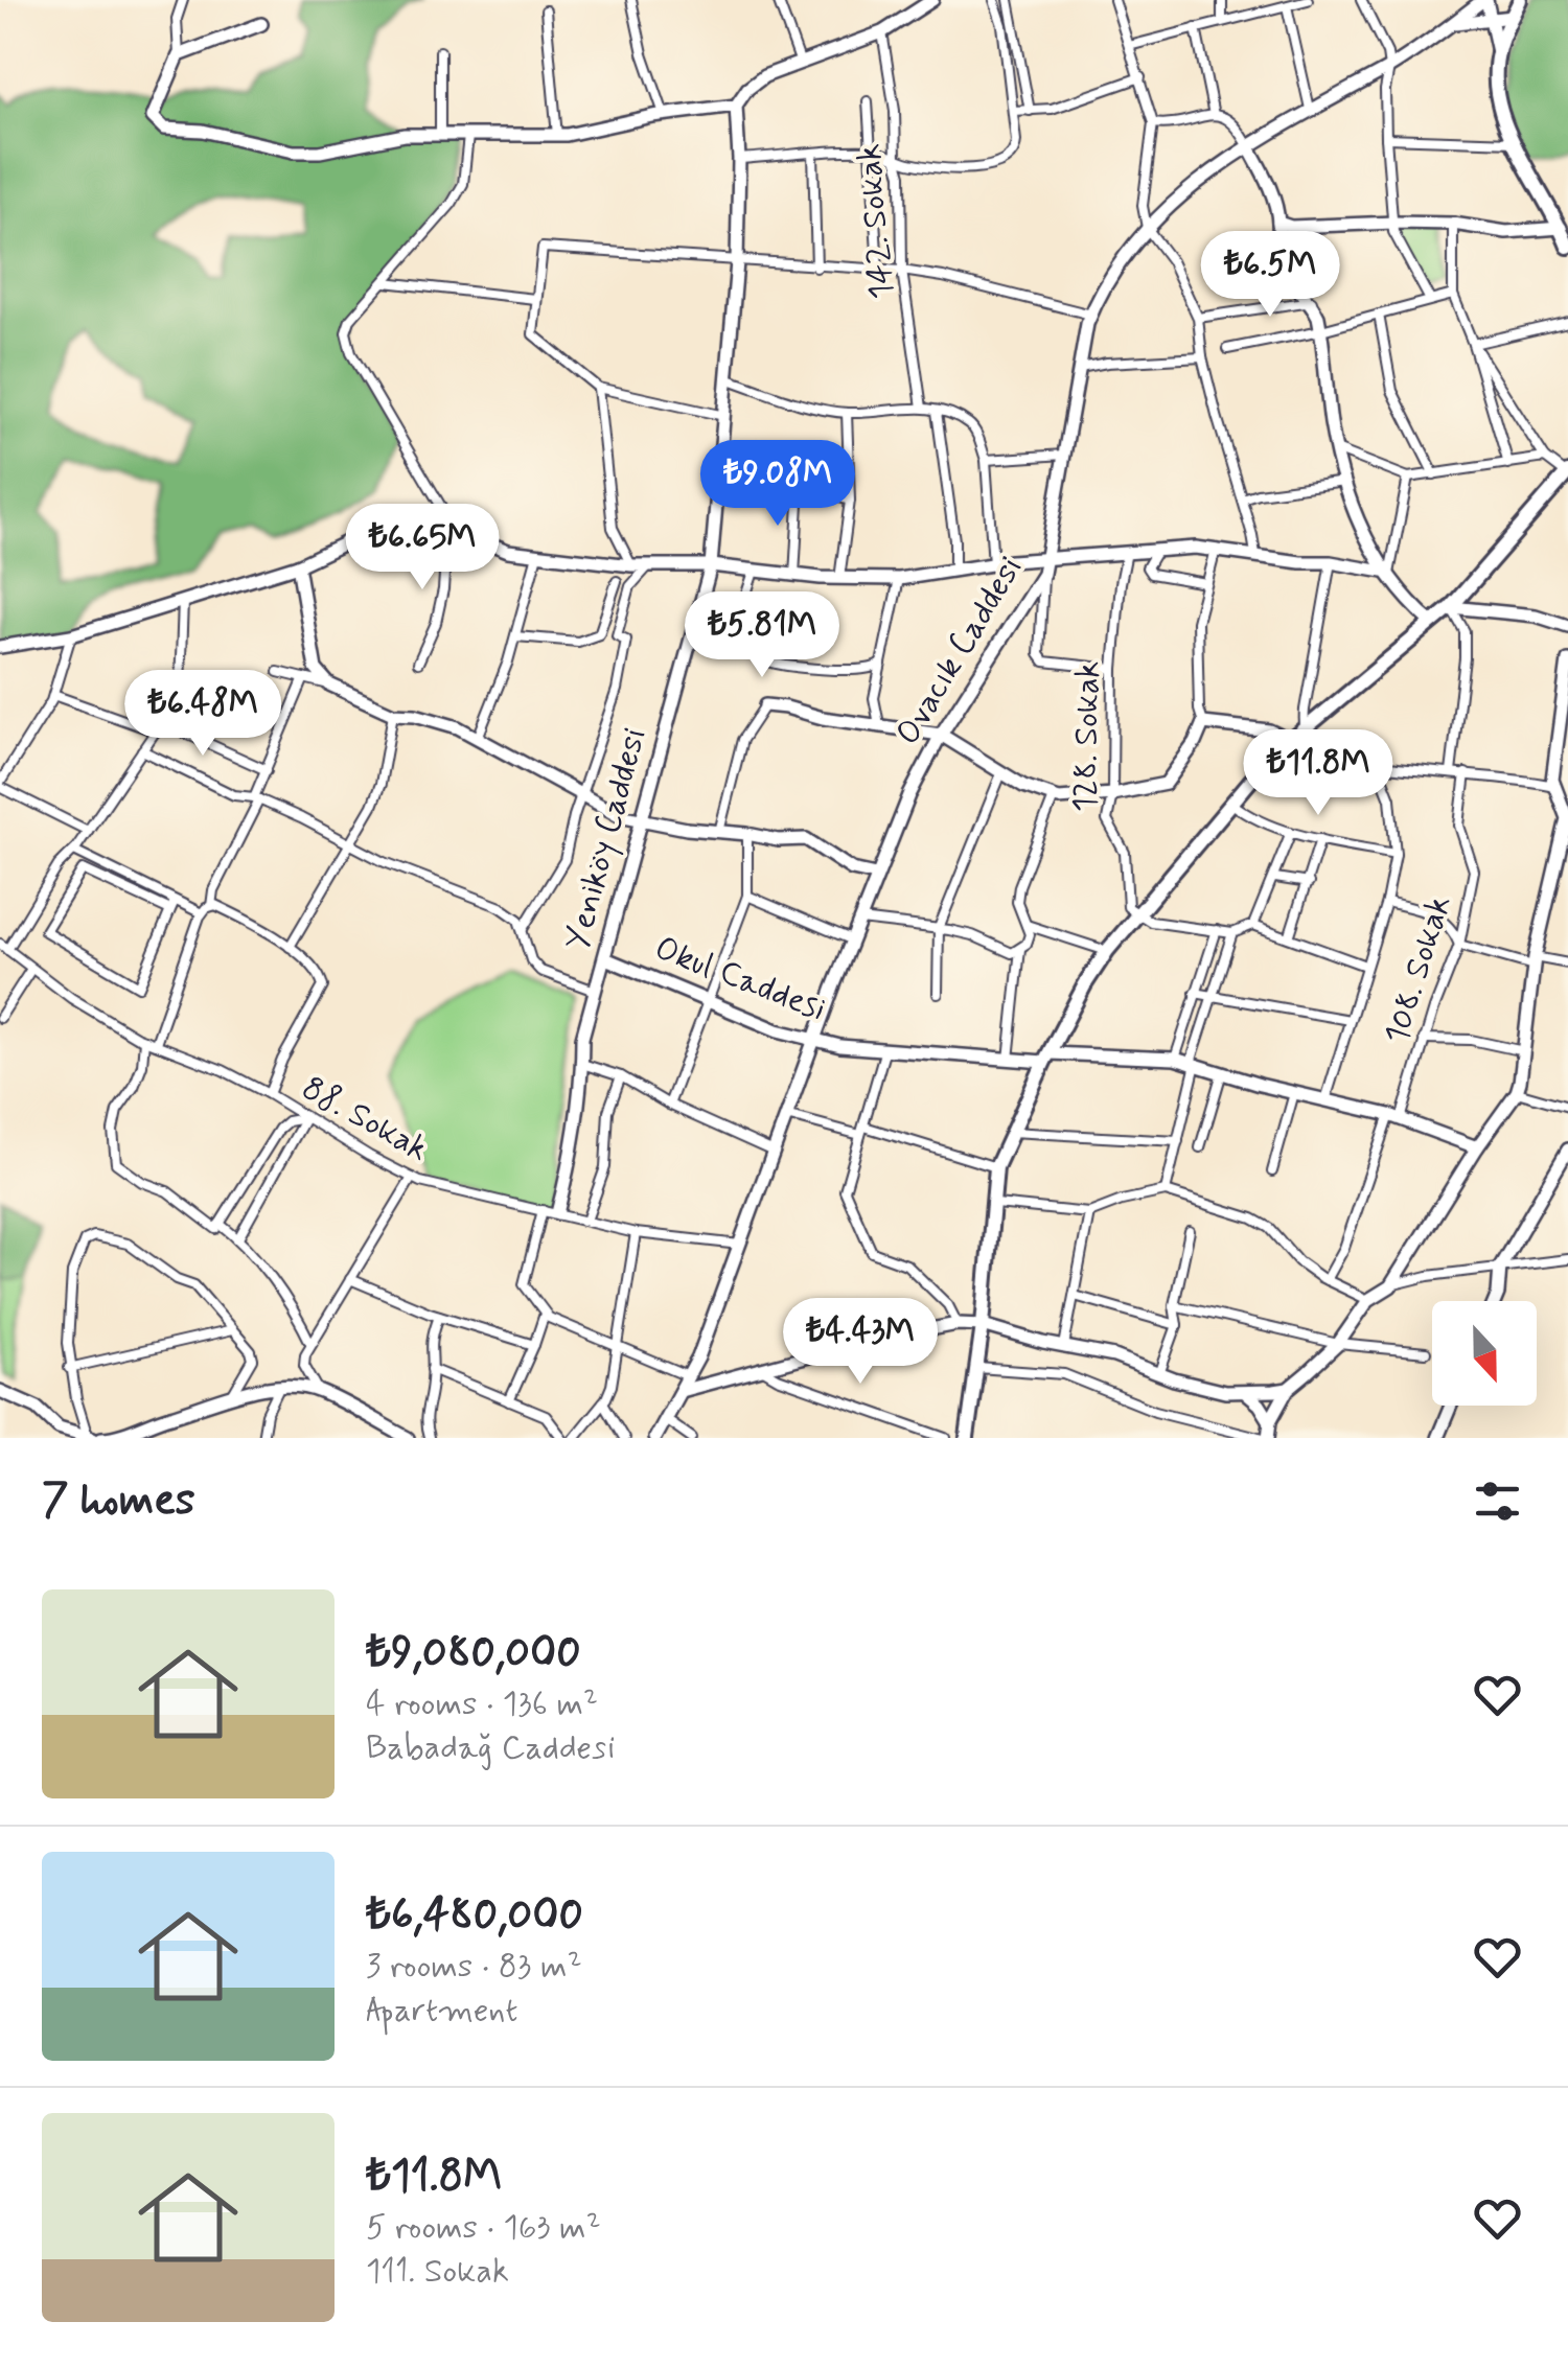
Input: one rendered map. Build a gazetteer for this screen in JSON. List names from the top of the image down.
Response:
{
  "streets": {
    "street": [
      "142. Sokak",
      "Ovacık Caddesi",
      "128. Sokak",
      "Yeniköy Caddesi",
      "108. Sokak",
      "Okul Caddesi",
      "88. Sokak"
    ]
  },
  "crossings": [
    ["Ovacık Caddesi", "Okul Caddesi"],
    ["Ovacık Caddesi", "88. Sokak"],
    ["Yeniköy Caddesi", "Okul Caddesi"],
    ["Yeniköy Caddesi", "88. Sokak"],
    ["108. Sokak", "Okul Caddesi"]
  ],
  "north": "bottom",
  "page": {
    "price": [
      "₺6.5M",
      "₺9.08M",
      "₺6.65M",
      "₺5.81M",
      "₺6.48M",
      "₺11.8M",
      "₺4.43M"
    ],
    "heading": "7 homes",
    "list": [
      {
        "name": "₺9,080,000",
        "note": "4 rooms · 136 m² · Babadağ Caddesi"
      },
      {
        "name": "₺6,480,000",
        "note": "3 rooms · 83 m² · Apartment"
      },
      {
        "name": "₺11.8M",
        "note": "5 rooms · 163 m² · 111. Sokak"
      }
    ]
  }
}
